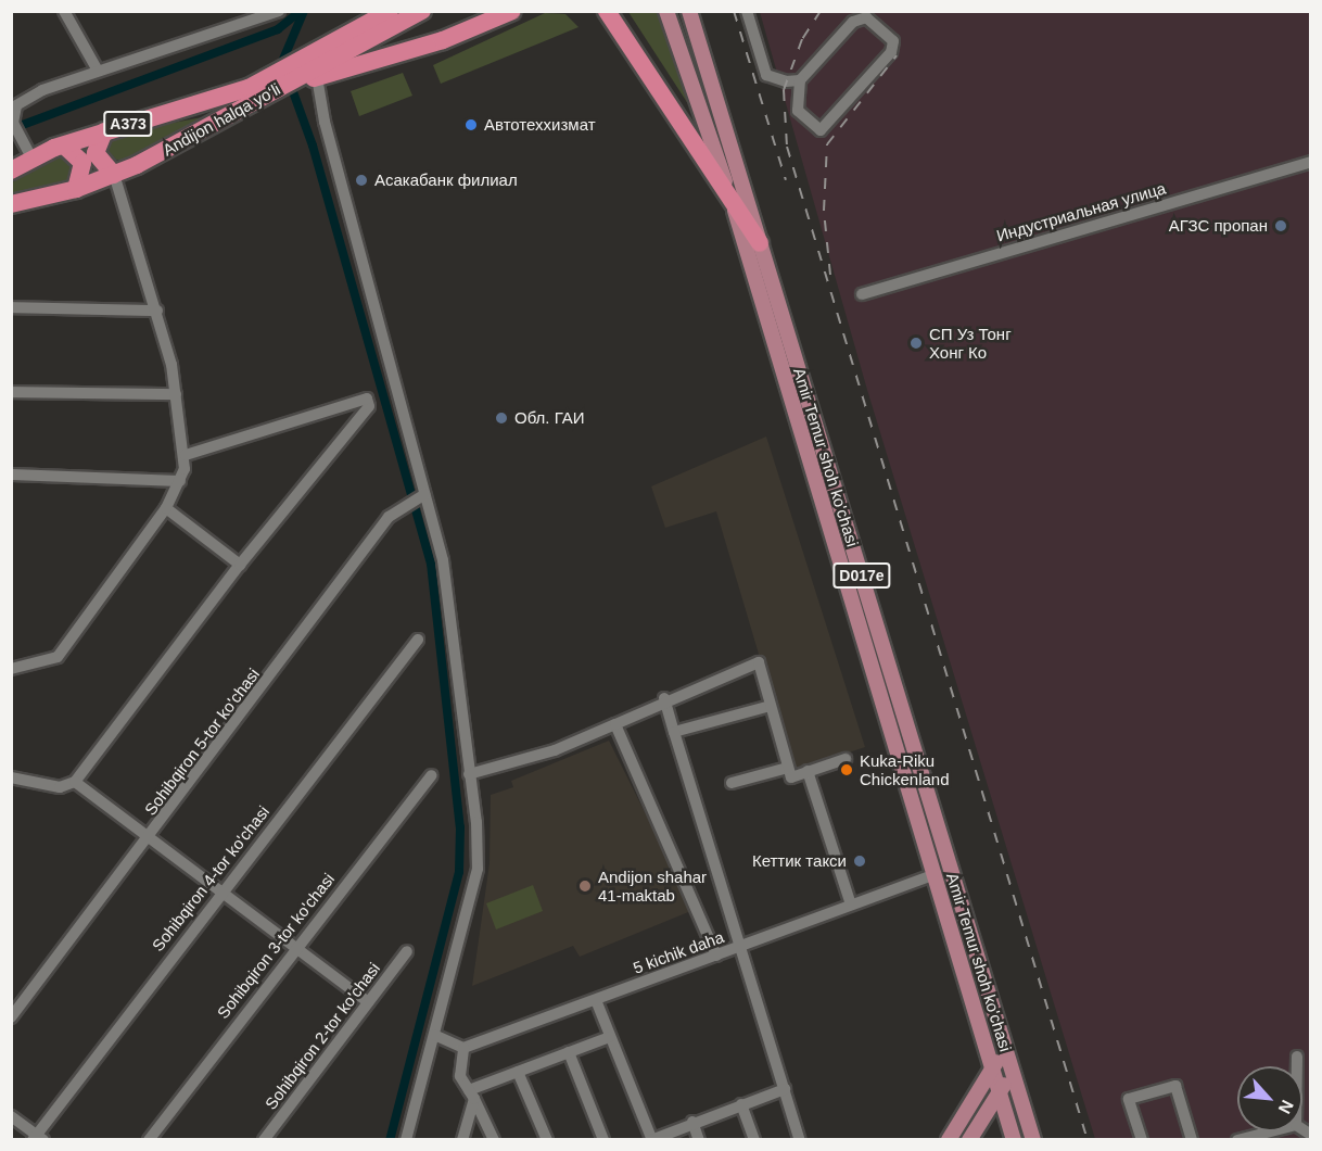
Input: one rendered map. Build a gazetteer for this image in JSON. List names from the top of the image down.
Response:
{
  "streets": {
    "highway": ["Andijon halqa yo‘li", "A373"],
    "main road": ["Amir Temur shoh ko'chasi", "D017e"],
    "street": [
      "Индустриальная улица",
      "Sohibqiron 5-tor ko'chasi",
      "Sohibqiron 4-tor ko'chasi",
      "Sohibqiron 3-tor ko'chasi",
      "5 kichik daha",
      "Sohibqiron 2-tor ko'chasi"
    ]
  },
  "crossings": [
    ["Amir Temur shoh ko'chasi", "5 kichik daha"]
  ],
  "places": [
    "Автотеххизмат",
    "Асакабанк филиал",
    "АГЗС пропан",
    "СП Уз Тонг Хонг Ко",
    "Обл. ГАИ",
    "Kuka-Riku Chickenland",
    "Кеттик такси",
    "Andijon shahar 41-maktab"
  ],
  "north": "bottom right"
}
